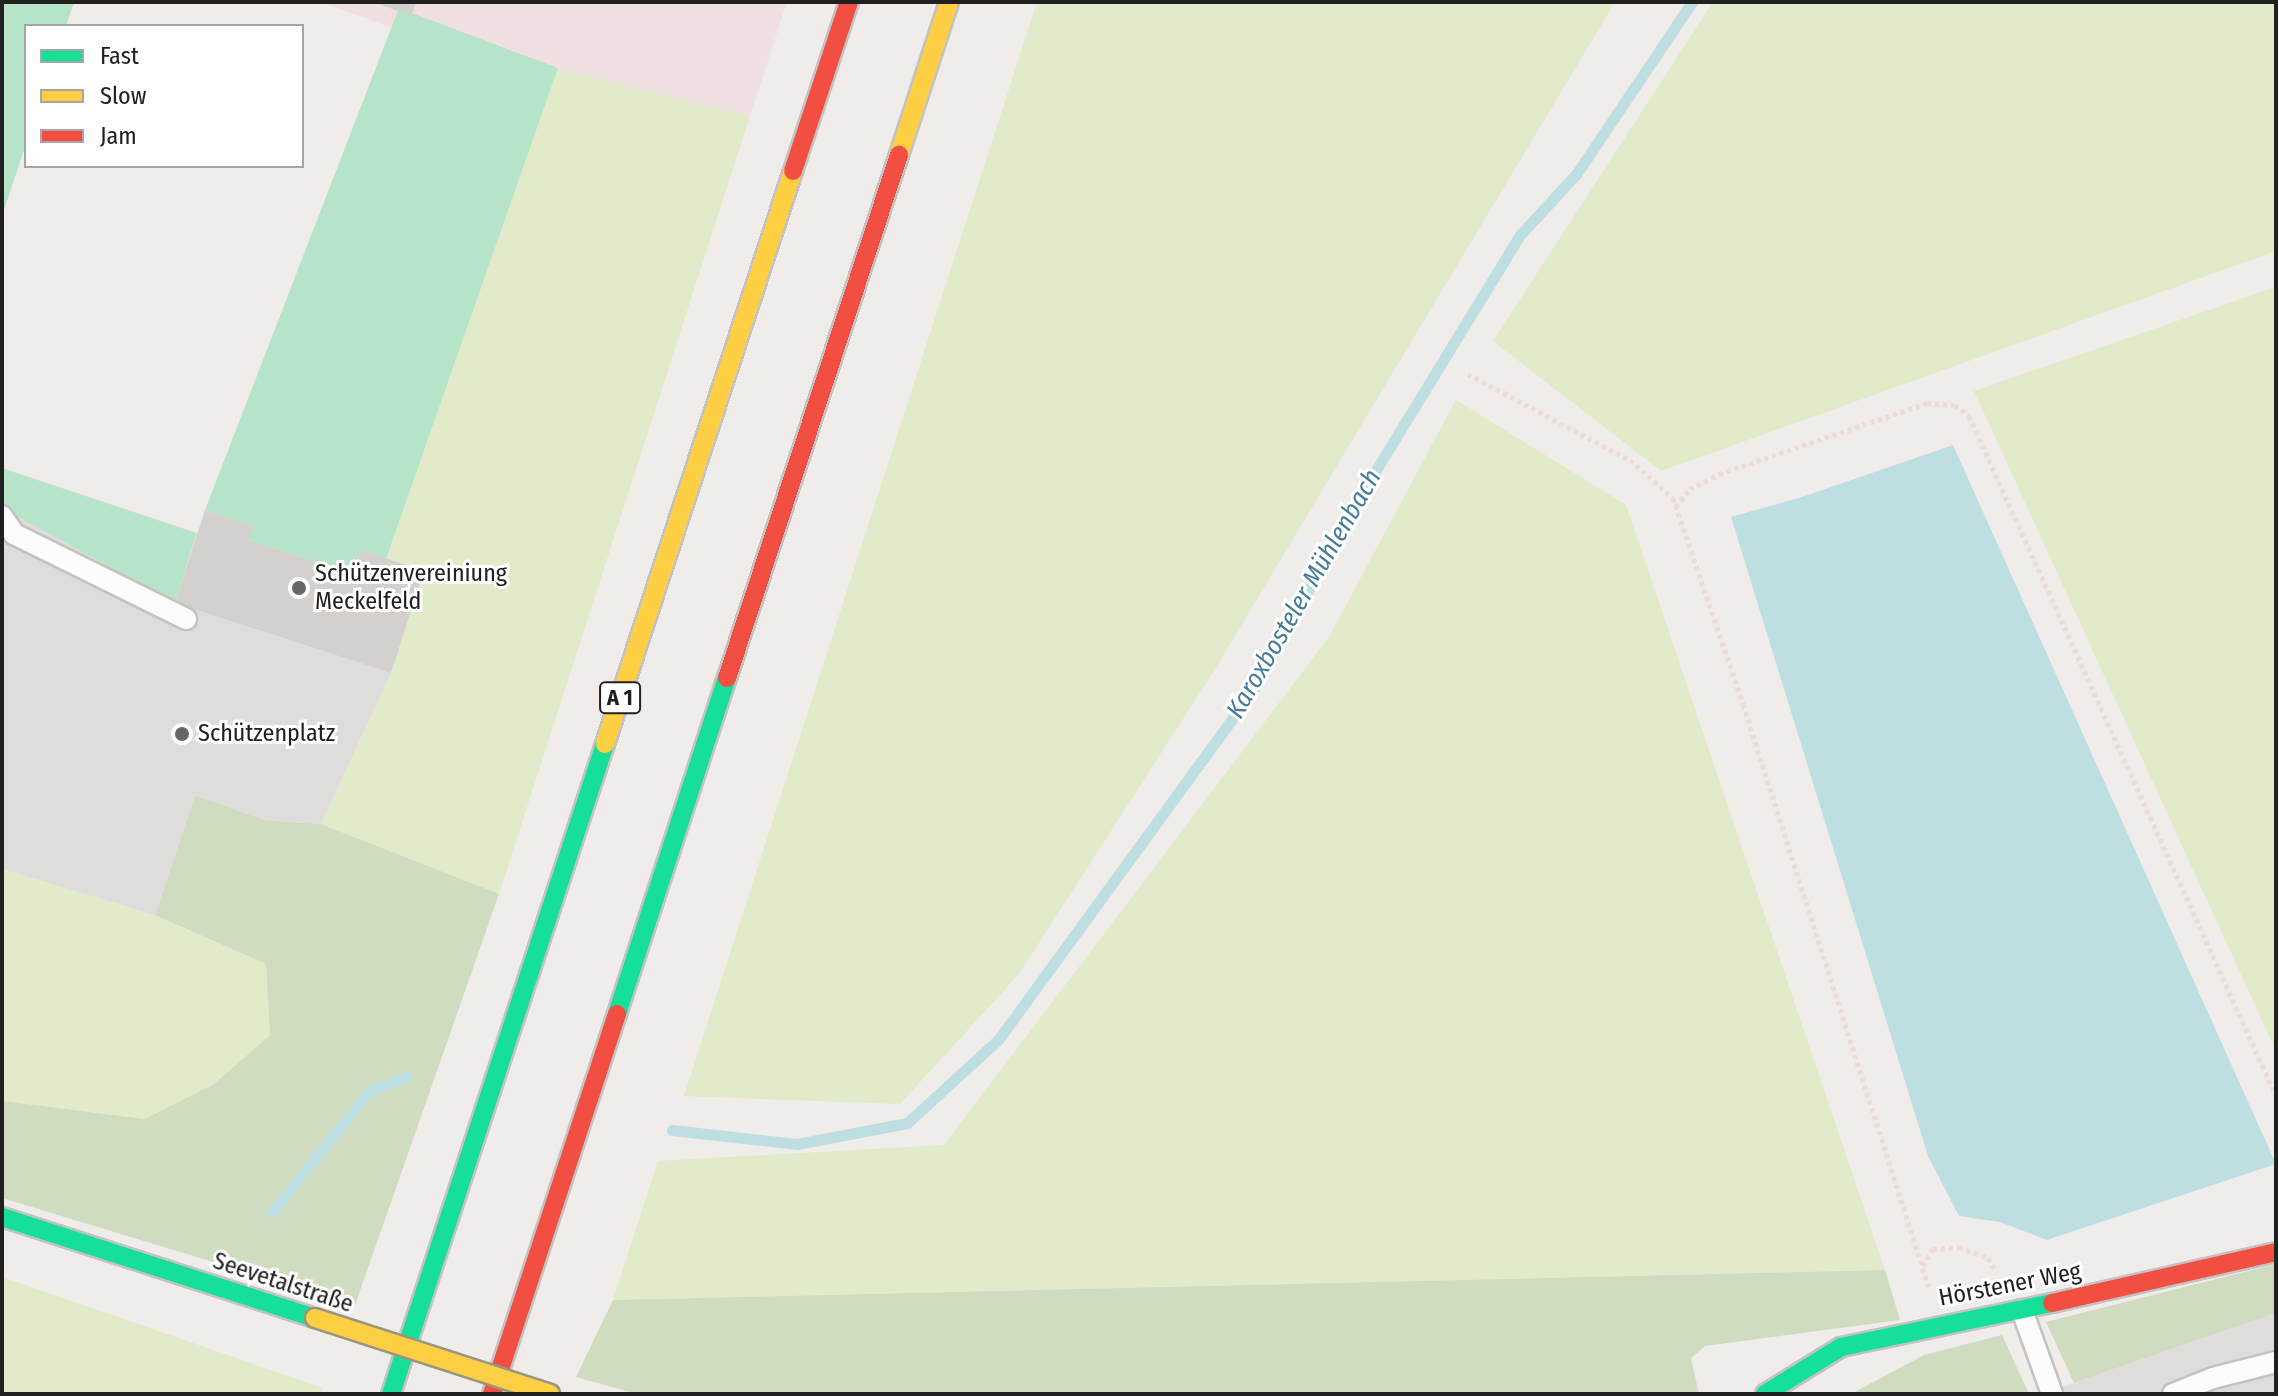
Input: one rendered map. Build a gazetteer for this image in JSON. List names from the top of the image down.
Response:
{
  "streets": {
    "main road": ["A 1", "Seevetalstraße", "Hörstener Weg"]
  },
  "water": ["Karoxbosteler Mühlenbach"],
  "places": ["Schützenvereiniung Meckelfeld", "Schützenplatz"],
  "legend": ["Fast", "Slow", "Jam"]
}
